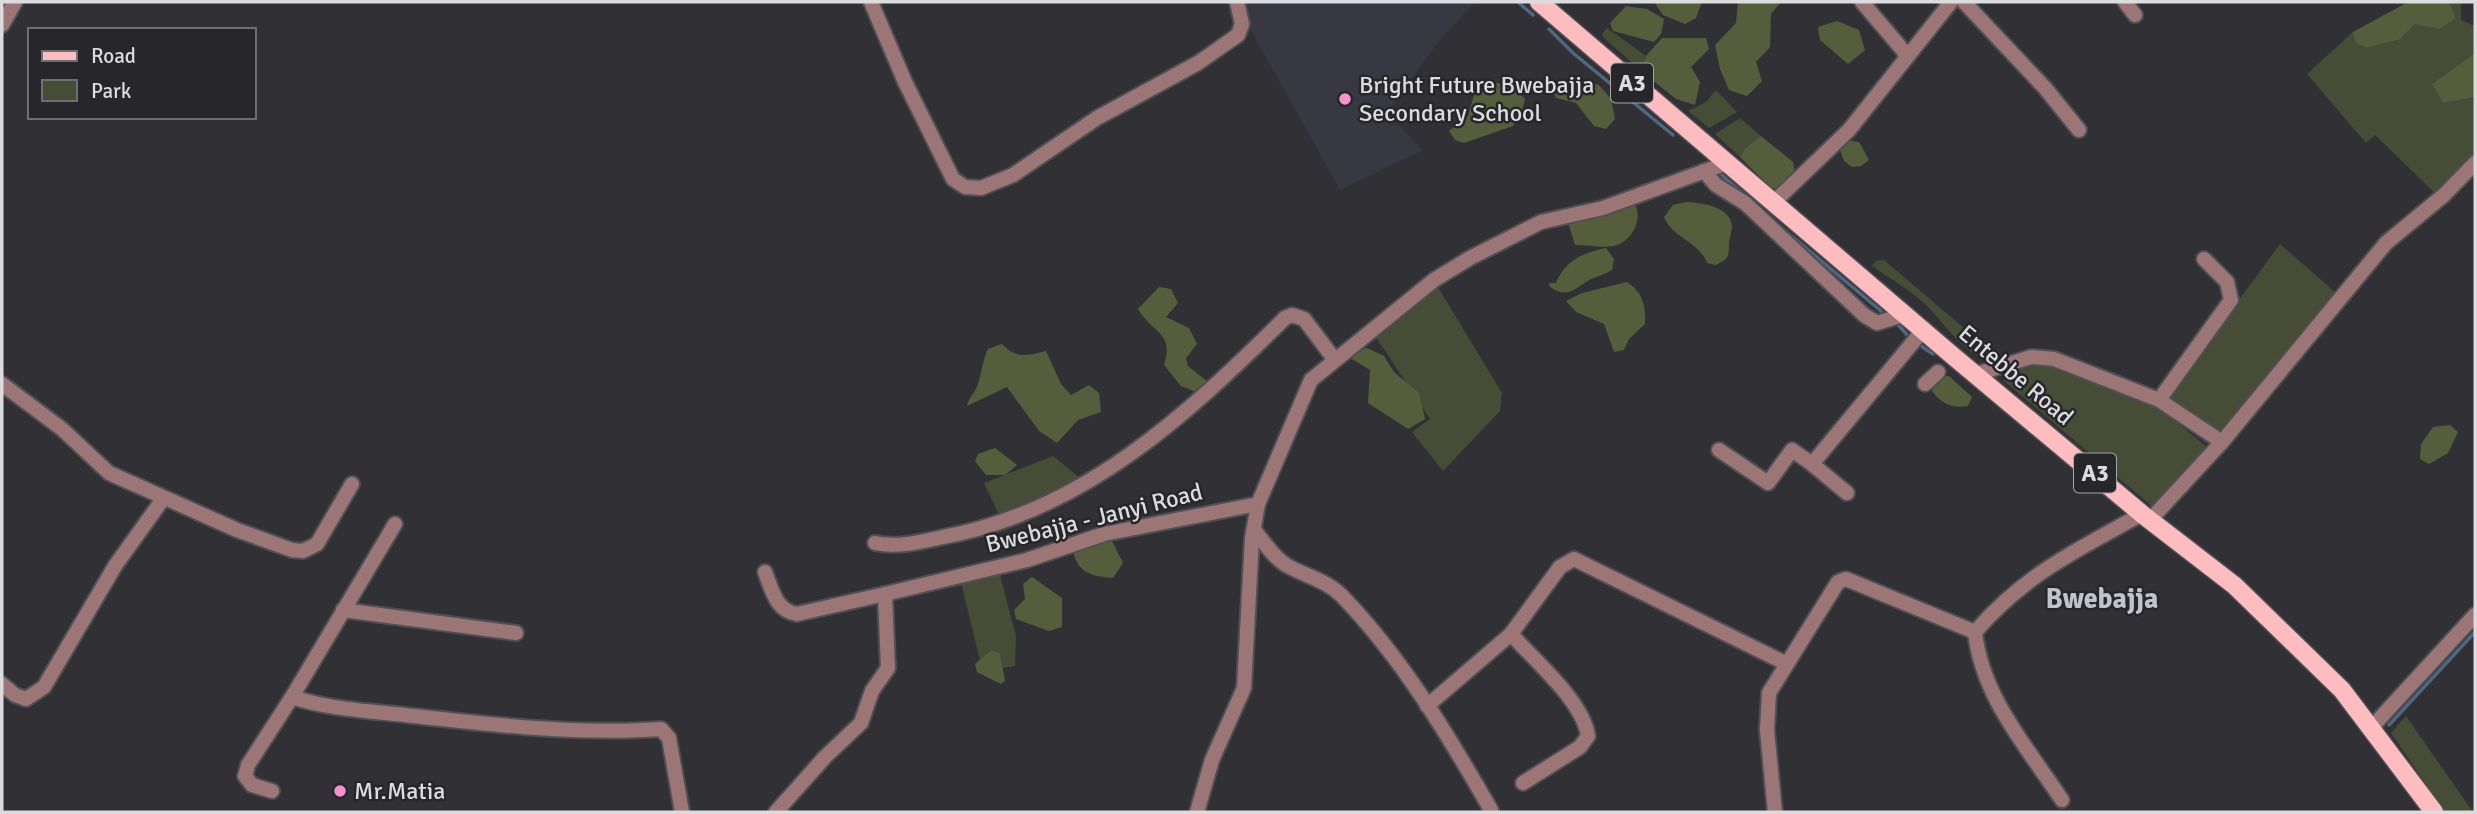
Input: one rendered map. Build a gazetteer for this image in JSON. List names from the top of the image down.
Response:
{
  "streets": {
    "main road": ["A3", "Entebbe Road"],
    "street": ["Bwebajja - Janyi Road"]
  },
  "districts": ["Bwebajja"],
  "places": ["Bright Future Bwebajja Secondary School", "Mr.Matia"],
  "legend": ["Road", "Park"]
}
